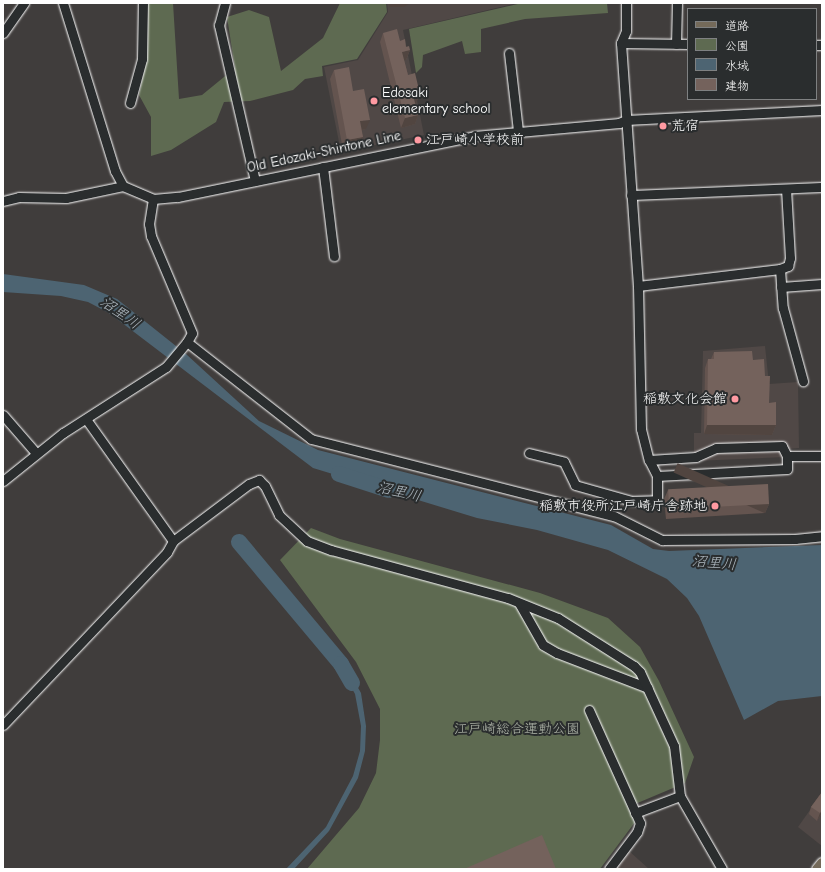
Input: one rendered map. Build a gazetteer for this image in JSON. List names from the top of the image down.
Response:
{
  "streets": {
    "street": ["Old Edozaki-Shintone Line"]
  },
  "water": ["沼里川"],
  "parks": ["江戸崎総合運動公園"],
  "places": [
    "Edosaki elementary school",
    "荒宿",
    "江戸崎小学校前",
    "稲敷文化会館",
    "稲敷市役所江戸崎庁舎跡地"
  ],
  "legend": [
    "道路",
    "公園",
    "水域",
    "建物"
  ]
}
